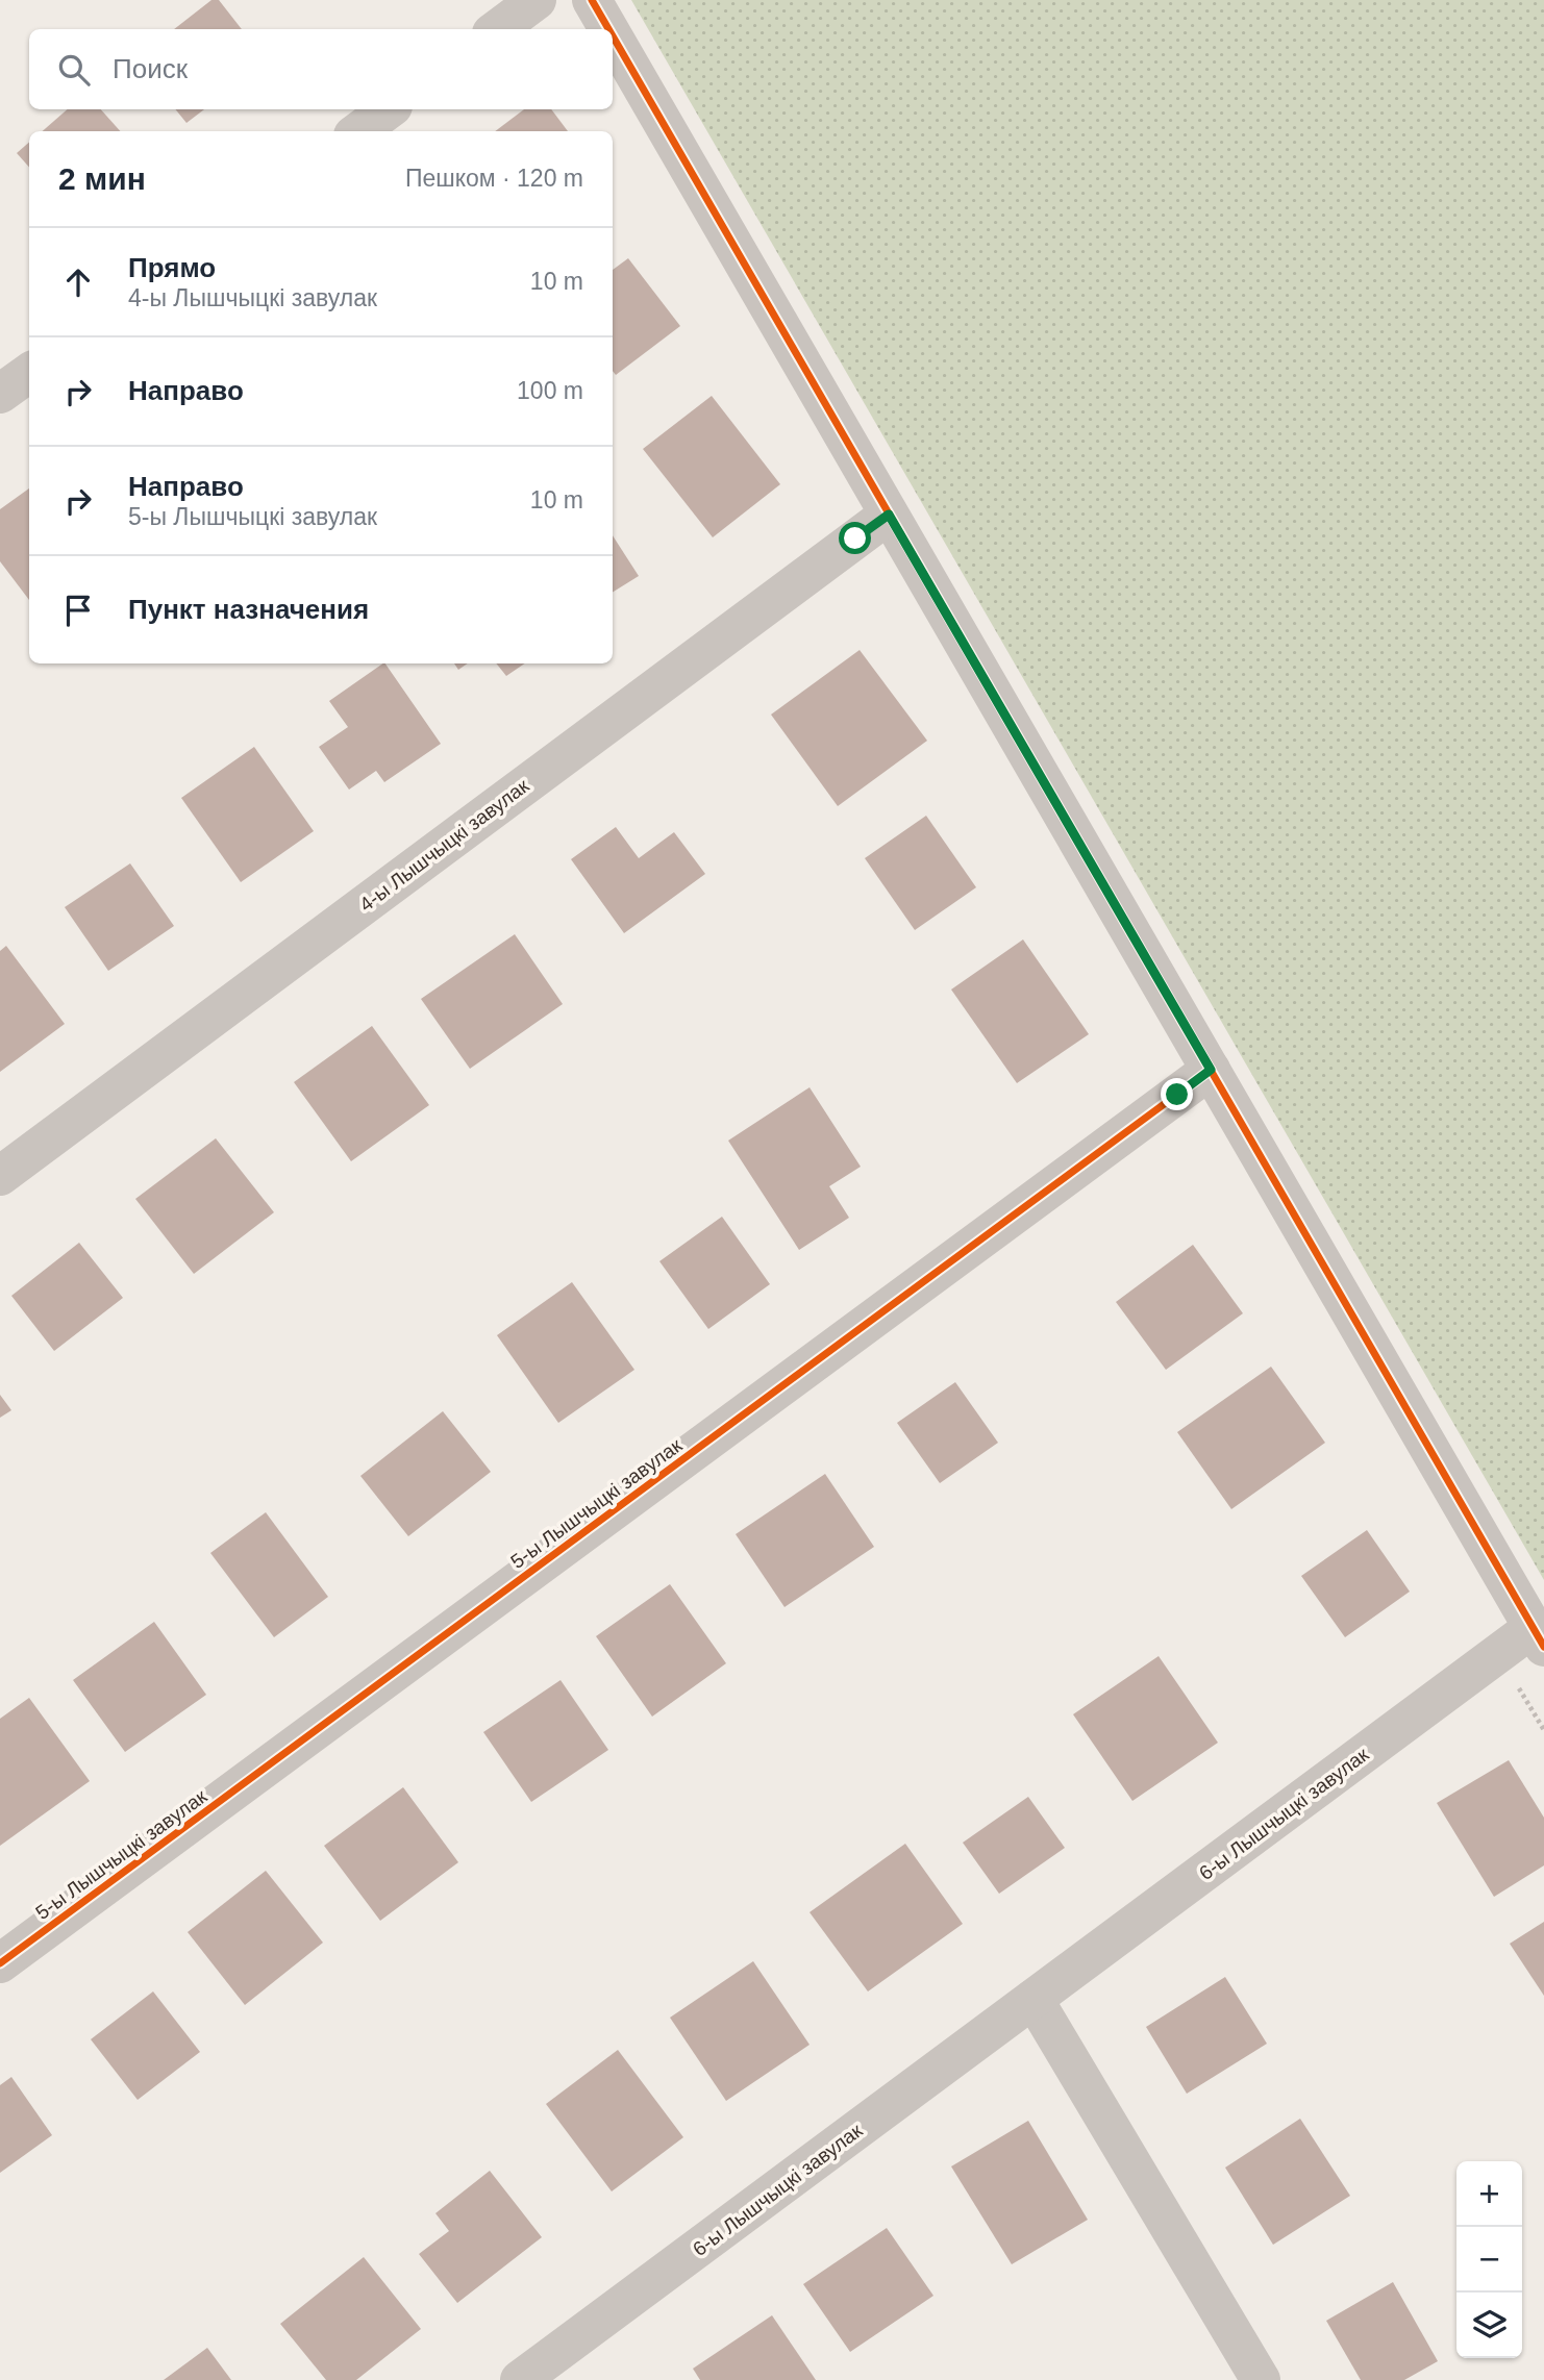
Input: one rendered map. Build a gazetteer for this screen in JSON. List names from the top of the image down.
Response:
{
  "streets": {
    "street": ["4-ы Лышчыцкі завулак", "5-ы Лышчыцкі завулак", "6-ы Лышчыцкі завулак"]
  },
  "page": {
    "search": "Поиск",
    "heading": ["2 мин", "Пешком · 120 m"],
    "list": [
      ["Прямо", "4-ы Лышчыцкі завулак", "10 m"],
      ["Направо", "100 m"],
      ["Направо", "5-ы Лышчыцкі завулак", "10 m"],
      "Пункт назначения"
    ],
    "map_buttons": ["+", "−"]
  }
}
